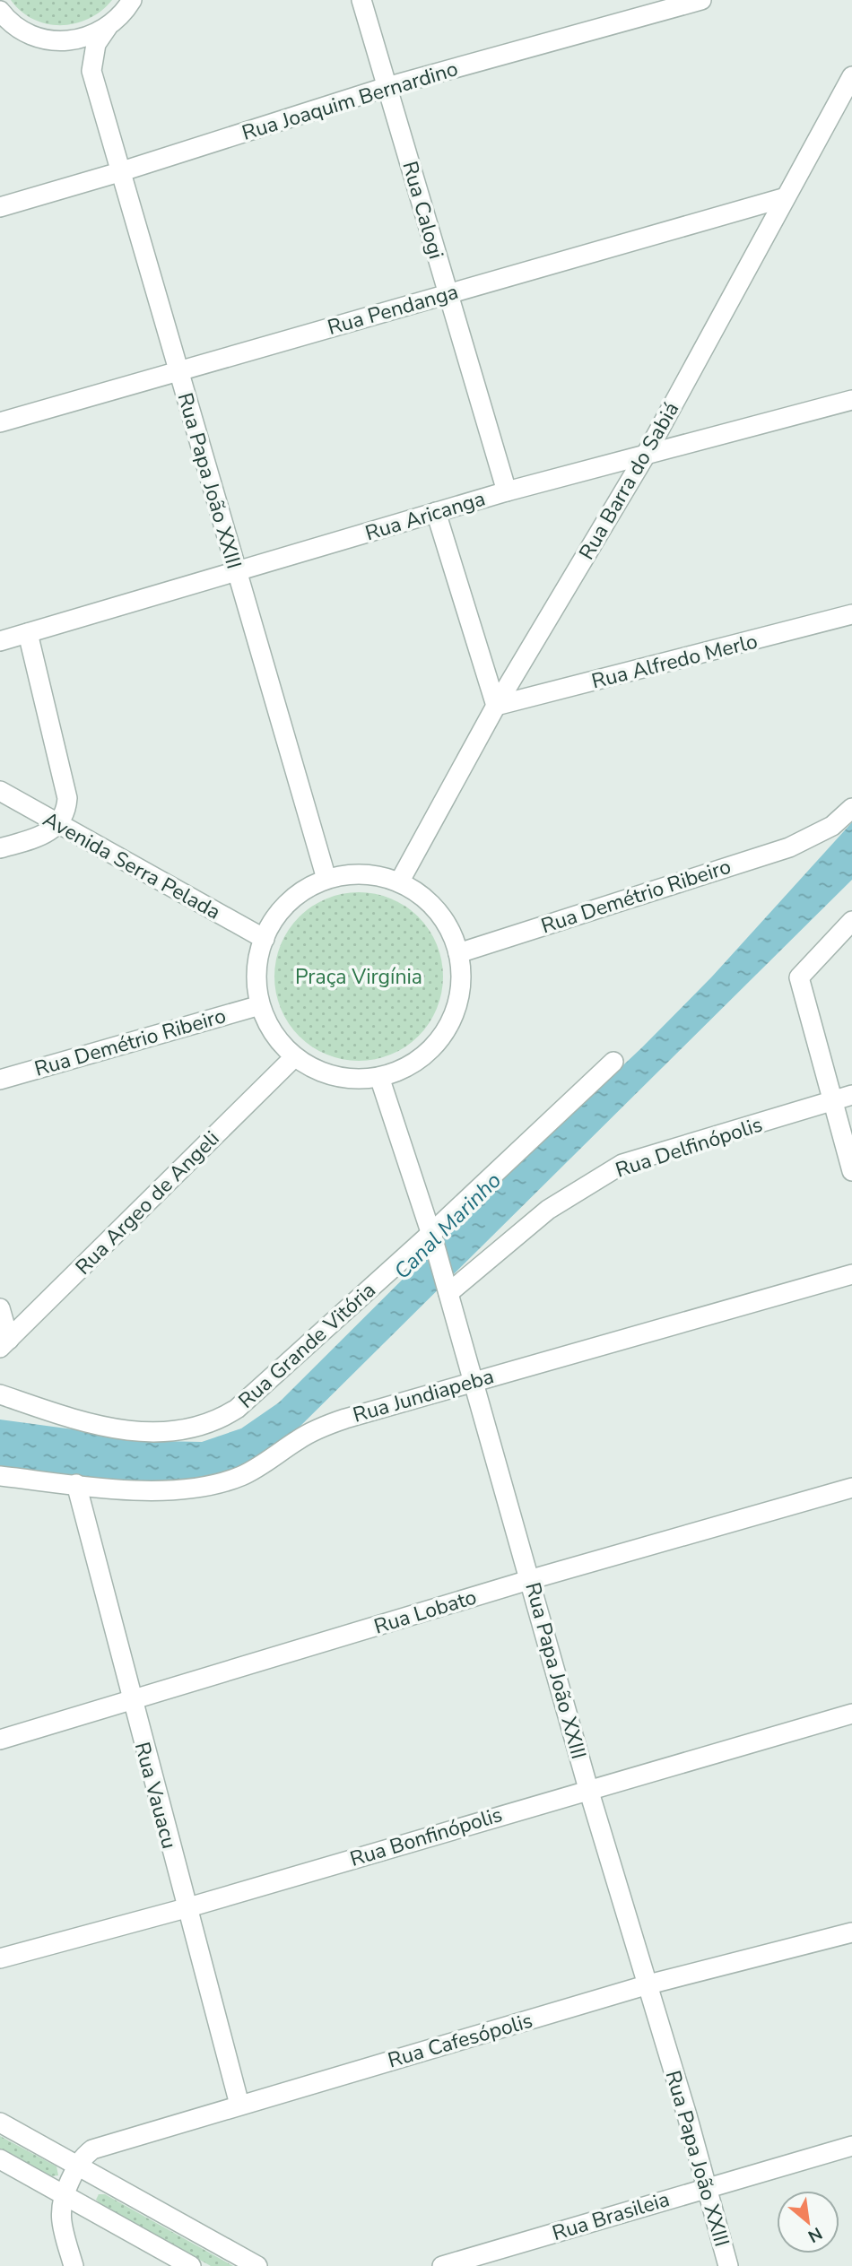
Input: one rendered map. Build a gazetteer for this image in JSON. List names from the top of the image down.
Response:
{
  "streets": {
    "street": [
      "Rua Joaquim Bernardino",
      "Rua Calogi",
      "Rua Pendanga",
      "Rua Papa João XXIII",
      "Rua Barra do Sabiá",
      "Rua Aricanga",
      "Rua Alfredo Merlo",
      "Avenida Serra Pelada",
      "Rua Demétrio Ribeiro",
      "Rua Delfinópolis",
      "Rua Argeo de Angeli",
      "Rua Grande Vitória",
      "Rua Jundiapeba",
      "Rua Lobato",
      "Rua Vauacu",
      "Rua Bonfinópolis",
      "Rua Cafesópolis",
      "Rua Brasileia"
    ]
  },
  "crossings": [
    ["Rua Joaquim Bernardino", "Rua Calogi"],
    ["Rua Joaquim Bernardino", "Rua Papa João XXIII"],
    ["Rua Calogi", "Rua Pendanga"],
    ["Rua Calogi", "Rua Aricanga"],
    ["Rua Pendanga", "Rua Papa João XXIII"],
    ["Rua Pendanga", "Rua Barra do Sabiá"],
    ["Rua Papa João XXIII", "Rua Barra do Sabiá"],
    ["Rua Papa João XXIII", "Rua Aricanga"],
    ["Rua Papa João XXIII", "Avenida Serra Pelada"],
    ["Rua Papa João XXIII", "Rua Demétrio Ribeiro"],
    ["Rua Papa João XXIII", "Rua Delfinópolis"],
    ["Rua Papa João XXIII", "Rua Argeo de Angeli"],
    ["Rua Papa João XXIII", "Rua Grande Vitória"],
    ["Rua Papa João XXIII", "Rua Jundiapeba"],
    ["Rua Papa João XXIII", "Rua Lobato"],
    ["Rua Papa João XXIII", "Rua Bonfinópolis"],
    ["Rua Papa João XXIII", "Rua Cafesópolis"],
    ["Rua Papa João XXIII", "Rua Brasileia"],
    ["Rua Barra do Sabiá", "Rua Aricanga"],
    ["Rua Barra do Sabiá", "Rua Alfredo Merlo"],
    ["Rua Barra do Sabiá", "Avenida Serra Pelada"],
    ["Rua Barra do Sabiá", "Rua Demétrio Ribeiro"],
    ["Rua Barra do Sabiá", "Rua Argeo de Angeli"],
    ["Avenida Serra Pelada", "Rua Demétrio Ribeiro"],
    ["Avenida Serra Pelada", "Rua Argeo de Angeli"],
    ["Rua Demétrio Ribeiro", "Rua Argeo de Angeli"],
    ["Rua Jundiapeba", "Rua Vauacu"],
    ["Rua Lobato", "Rua Vauacu"],
    ["Rua Vauacu", "Rua Bonfinópolis"],
    ["Rua Vauacu", "Rua Cafesópolis"]
  ],
  "water": ["Canal Marinho"],
  "parks": ["Praça Virgínia"],
  "north": "bottom right"
}
